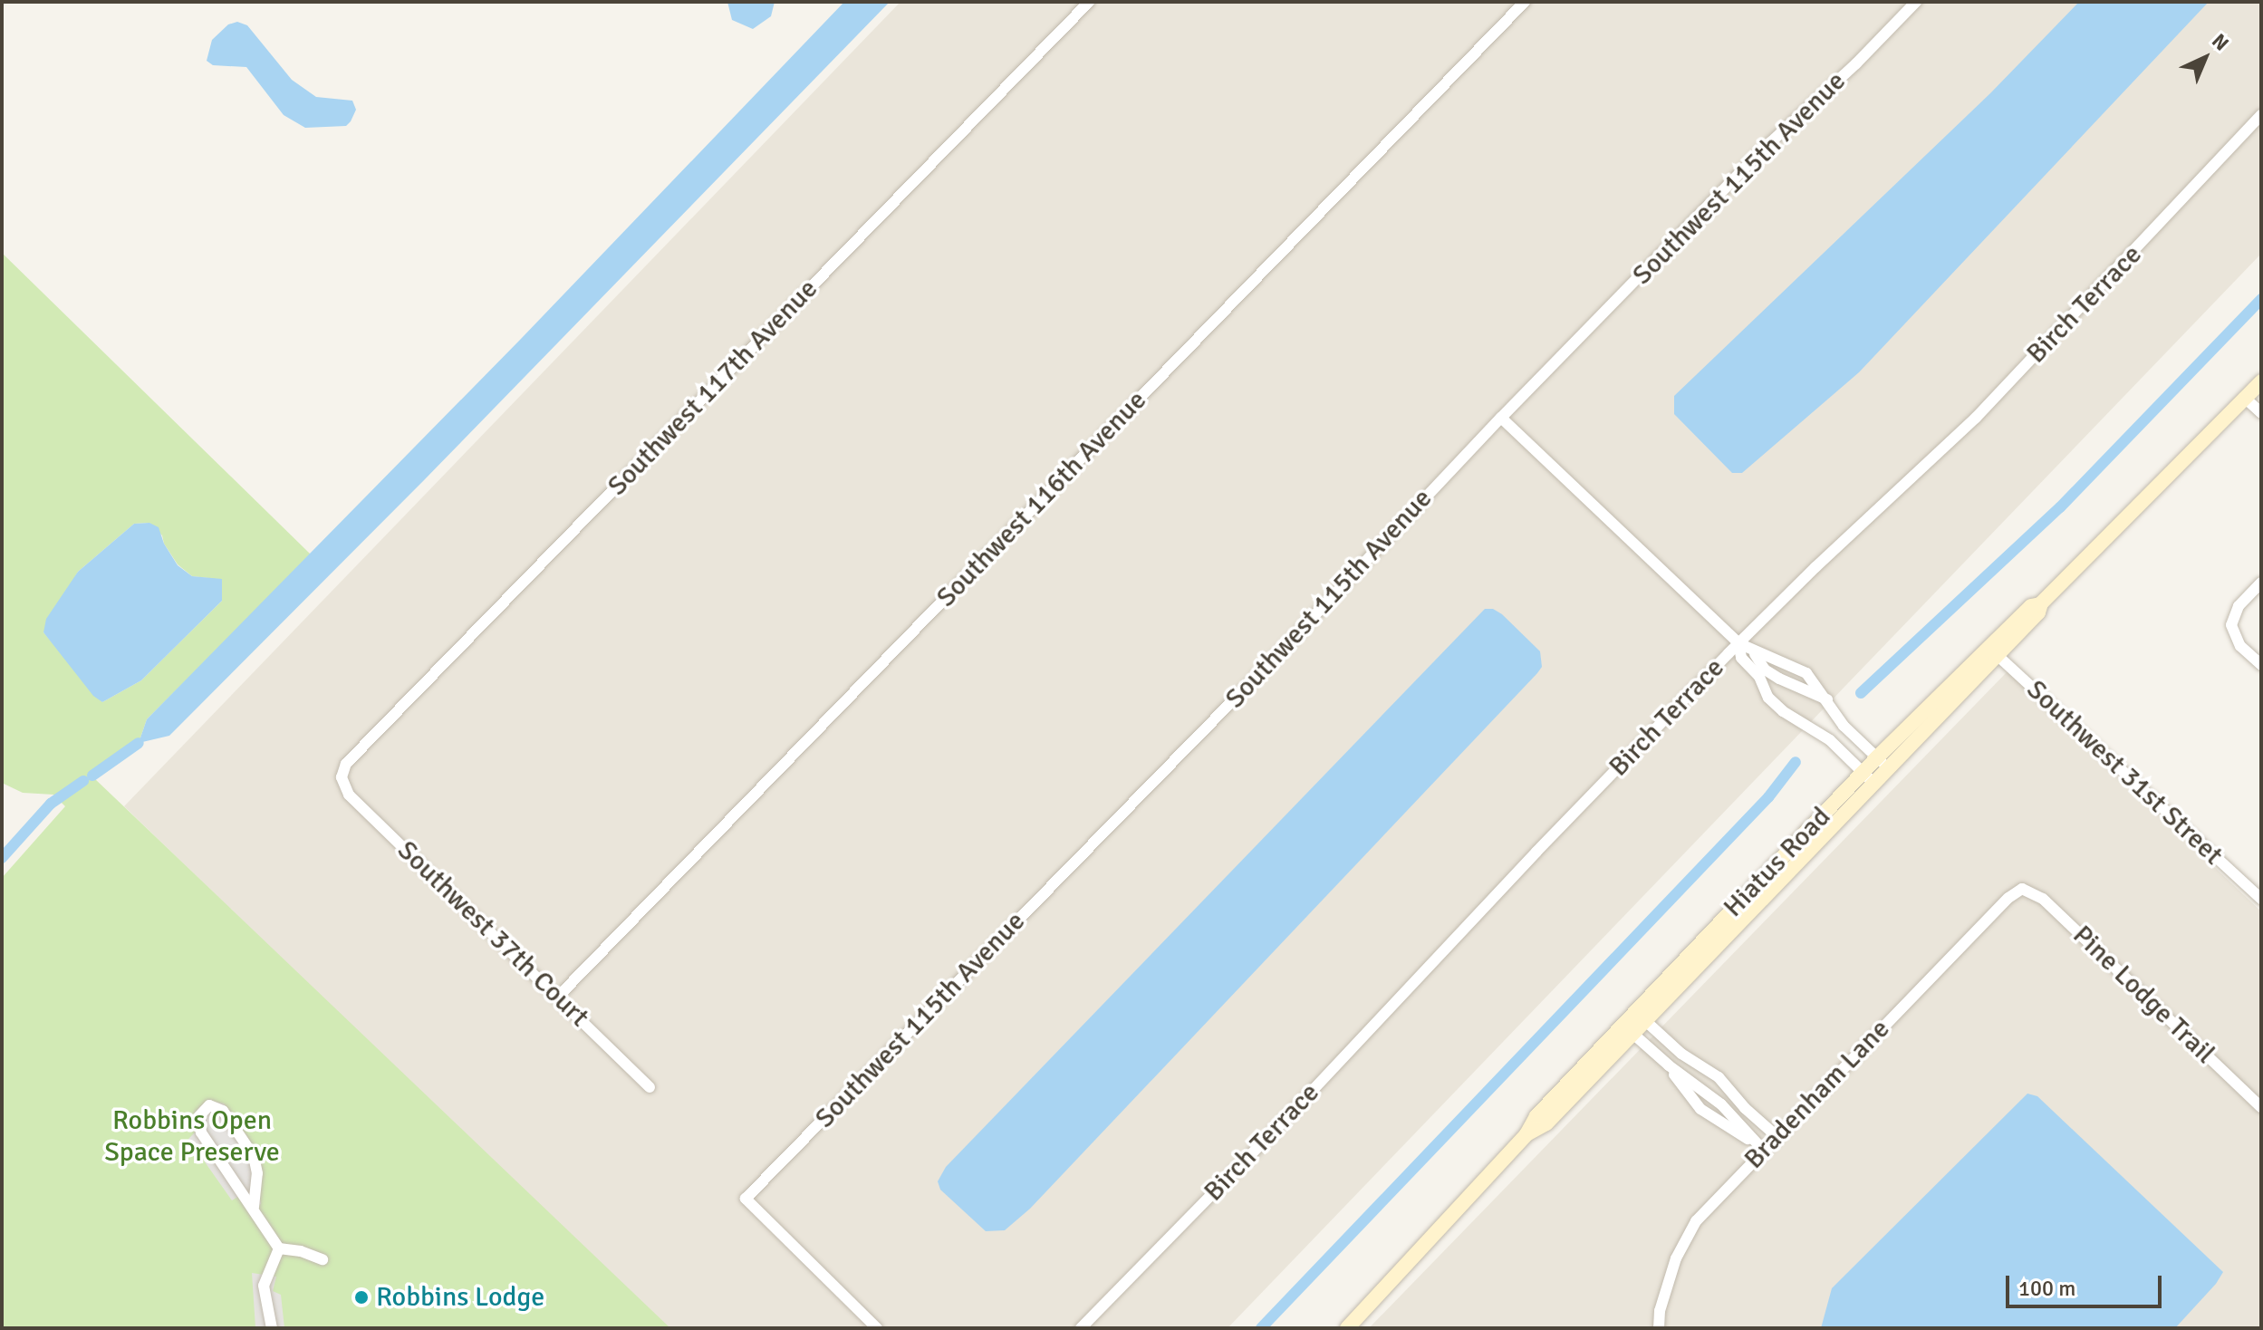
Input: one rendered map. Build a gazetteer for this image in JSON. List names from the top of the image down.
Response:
{
  "streets": {
    "street": [
      "Southwest 115th Avenue",
      "Birch Terrace",
      "Southwest 117th Avenue",
      "Southwest 116th Avenue",
      "Southwest 31st Street",
      "Hiatus Road",
      "Southwest 37th Court",
      "Pine Lodge Trail",
      "Bradenham Lane"
    ]
  },
  "crossings": [
    ["Southwest 117th Avenue", "Southwest 37th Court"],
    ["Southwest 116th Avenue", "Southwest 37th Court"],
    ["Southwest 31st Street", "Hiatus Road"],
    ["Pine Lodge Trail", "Bradenham Lane"]
  ],
  "parks": ["Robbins Open Space Preserve"],
  "places": ["Robbins Lodge"],
  "scale_bar": "100 m",
  "north": "top right"
}
